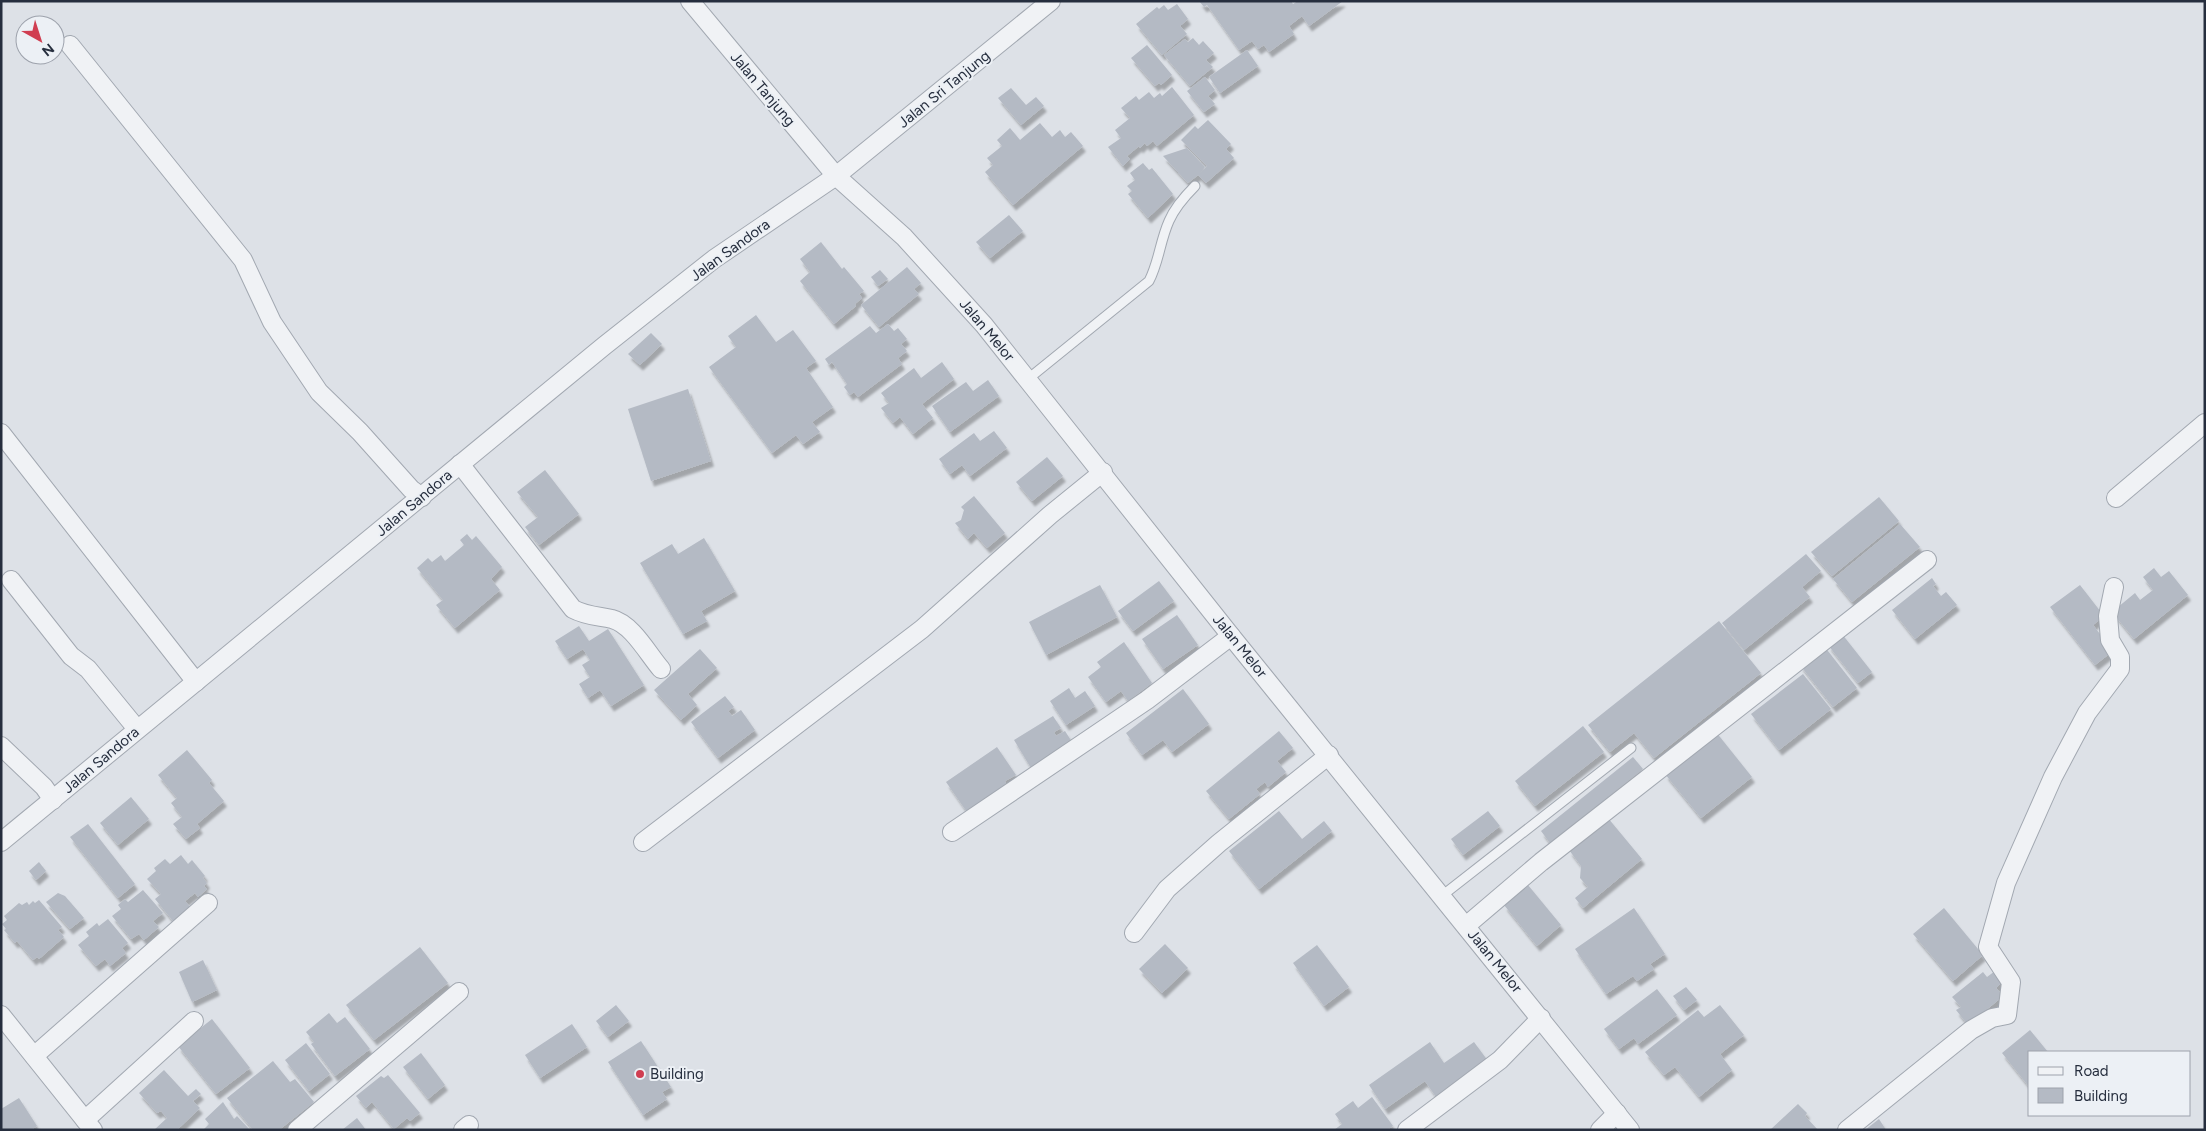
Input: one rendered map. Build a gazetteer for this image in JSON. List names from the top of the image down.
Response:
{
  "streets": {
    "street": [
      "Jalan Tanjung",
      "Jalan Sri Tanjung",
      "Jalan Sandora",
      "Jalan Melor"
    ]
  },
  "crossings": [
    ["Jalan Tanjung", "Jalan Sri Tanjung"],
    ["Jalan Tanjung", "Jalan Sandora"],
    ["Jalan Tanjung", "Jalan Melor"],
    ["Jalan Sri Tanjung", "Jalan Sandora"],
    ["Jalan Sri Tanjung", "Jalan Melor"],
    ["Jalan Sandora", "Jalan Melor"]
  ],
  "places": ["Building"],
  "legend": ["Road", "Building"],
  "north": "bottom right"
}
